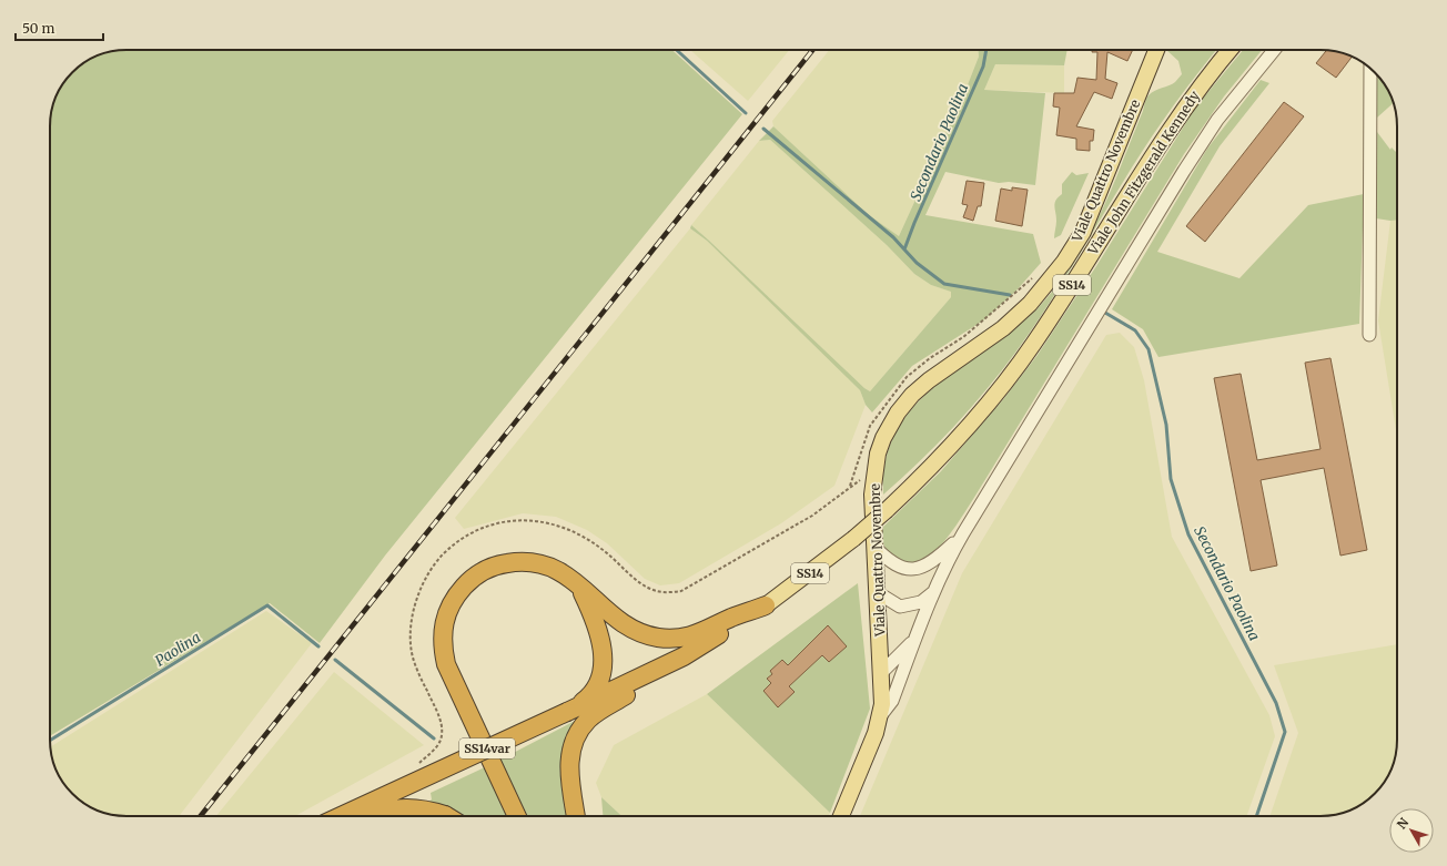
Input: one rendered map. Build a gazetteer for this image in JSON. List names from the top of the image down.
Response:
{
  "streets": {
    "highway": ["SS14var"],
    "main road": ["Viale Quattro Novembre", "Viale John Fitzgerald Kennedy", "SS14"]
  },
  "crossings": [
    ["Viale John Fitzgerald Kennedy", "SS14var"]
  ],
  "water": ["Secondario Paolina", "Paolina"],
  "scale_bar": "50 m",
  "north": "top left"
}
